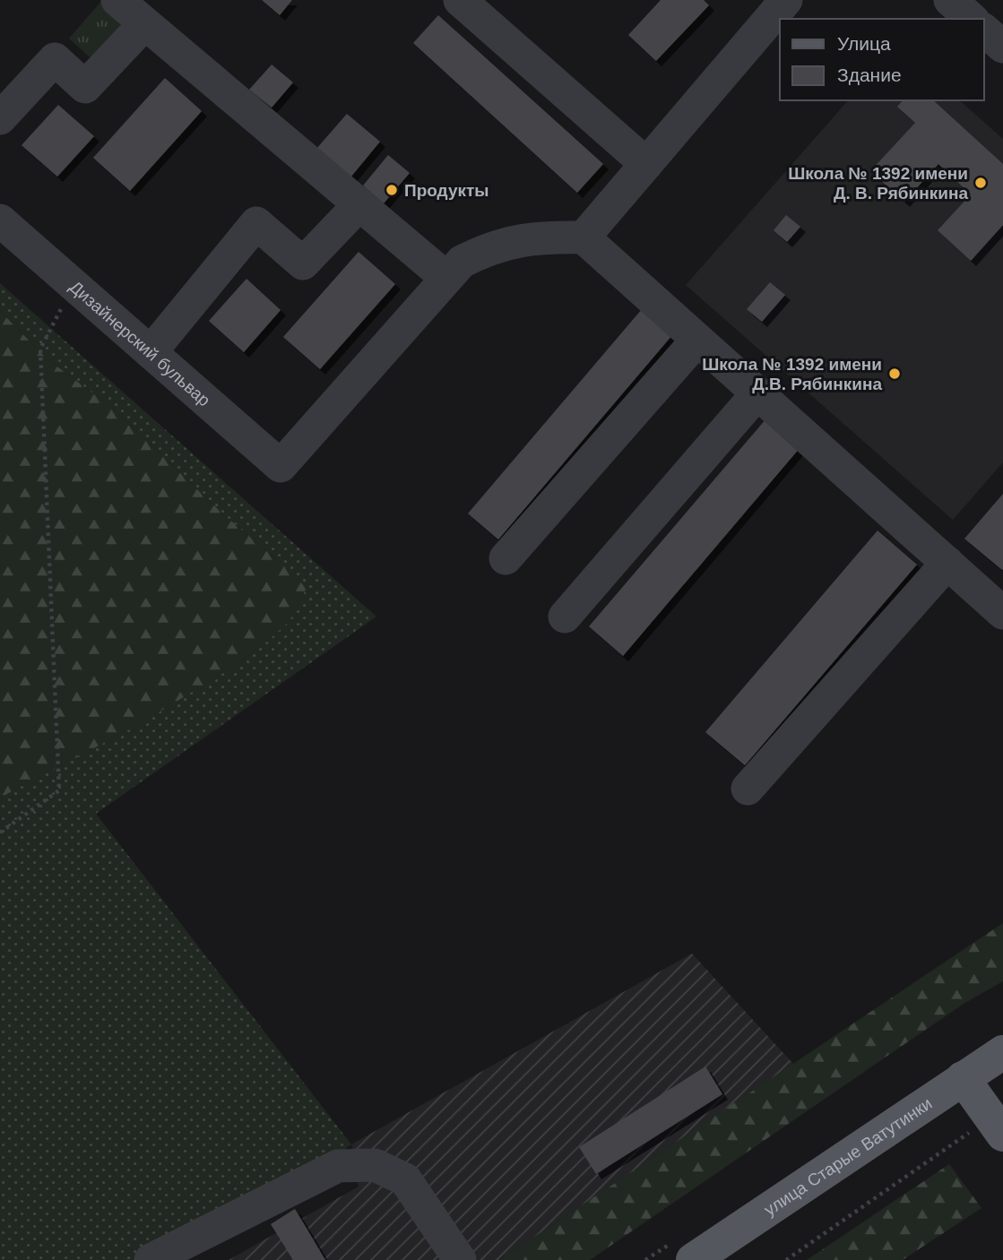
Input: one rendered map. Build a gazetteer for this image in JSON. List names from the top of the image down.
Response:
{
  "streets": {
    "main road": ["улица Старые Ватутинки"],
    "street": ["Дизайнерский бульвар"]
  },
  "places": ["Школа № 1392 имени Д. В. Рябинкина", "Продукты", "Школа № 1392 имени Д.В. Рябинкина"],
  "legend": ["Улица", "Здание"]
}
